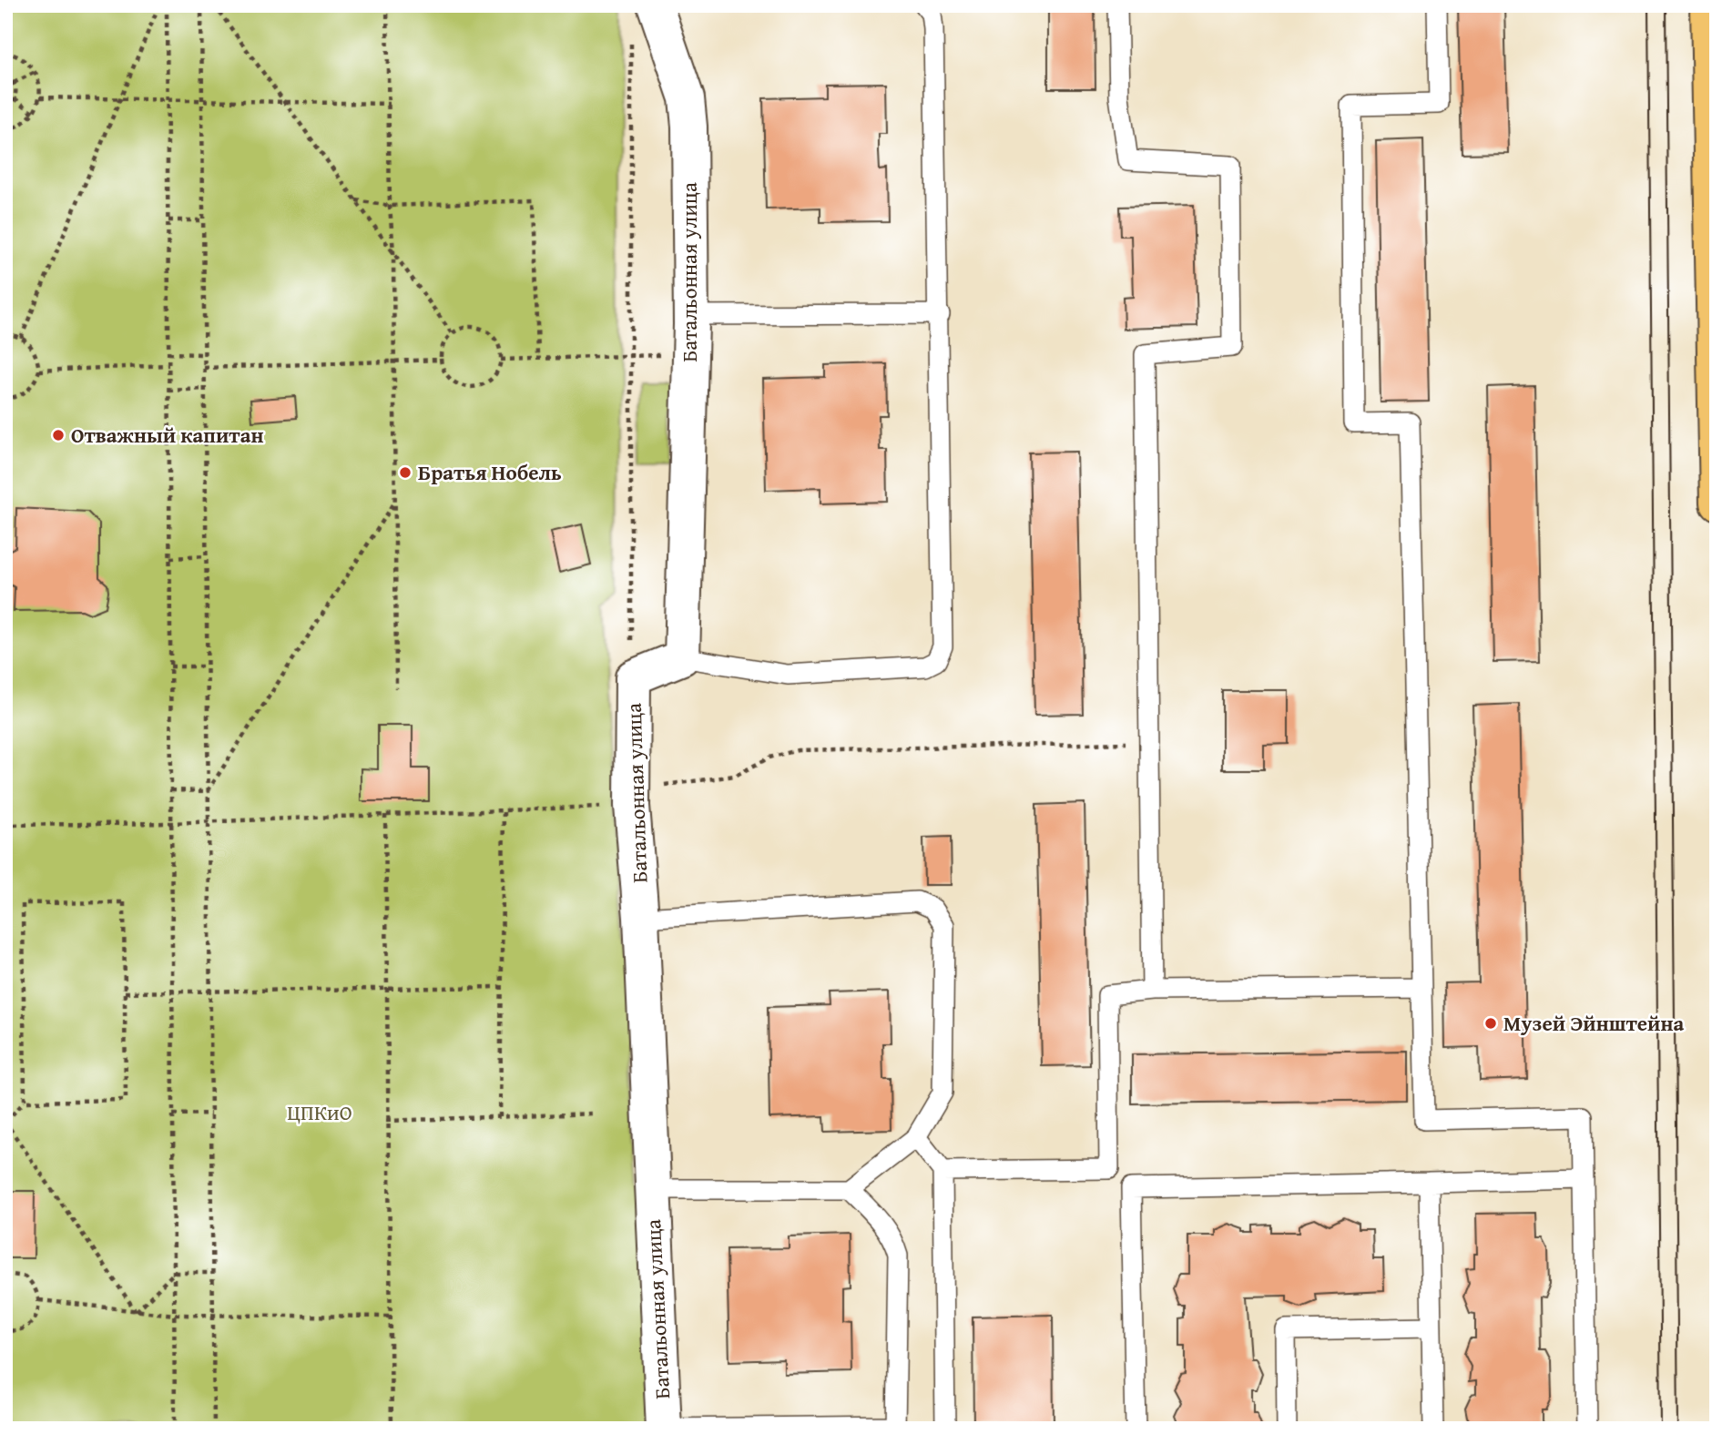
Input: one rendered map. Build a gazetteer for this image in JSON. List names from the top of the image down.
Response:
{
  "streets": {
    "street": ["Батальонная улица"]
  },
  "parks": ["ЦПКиО"],
  "places": ["Отважный капитан", "Братья Нобель", "Музей Эйнштейна"]
}
